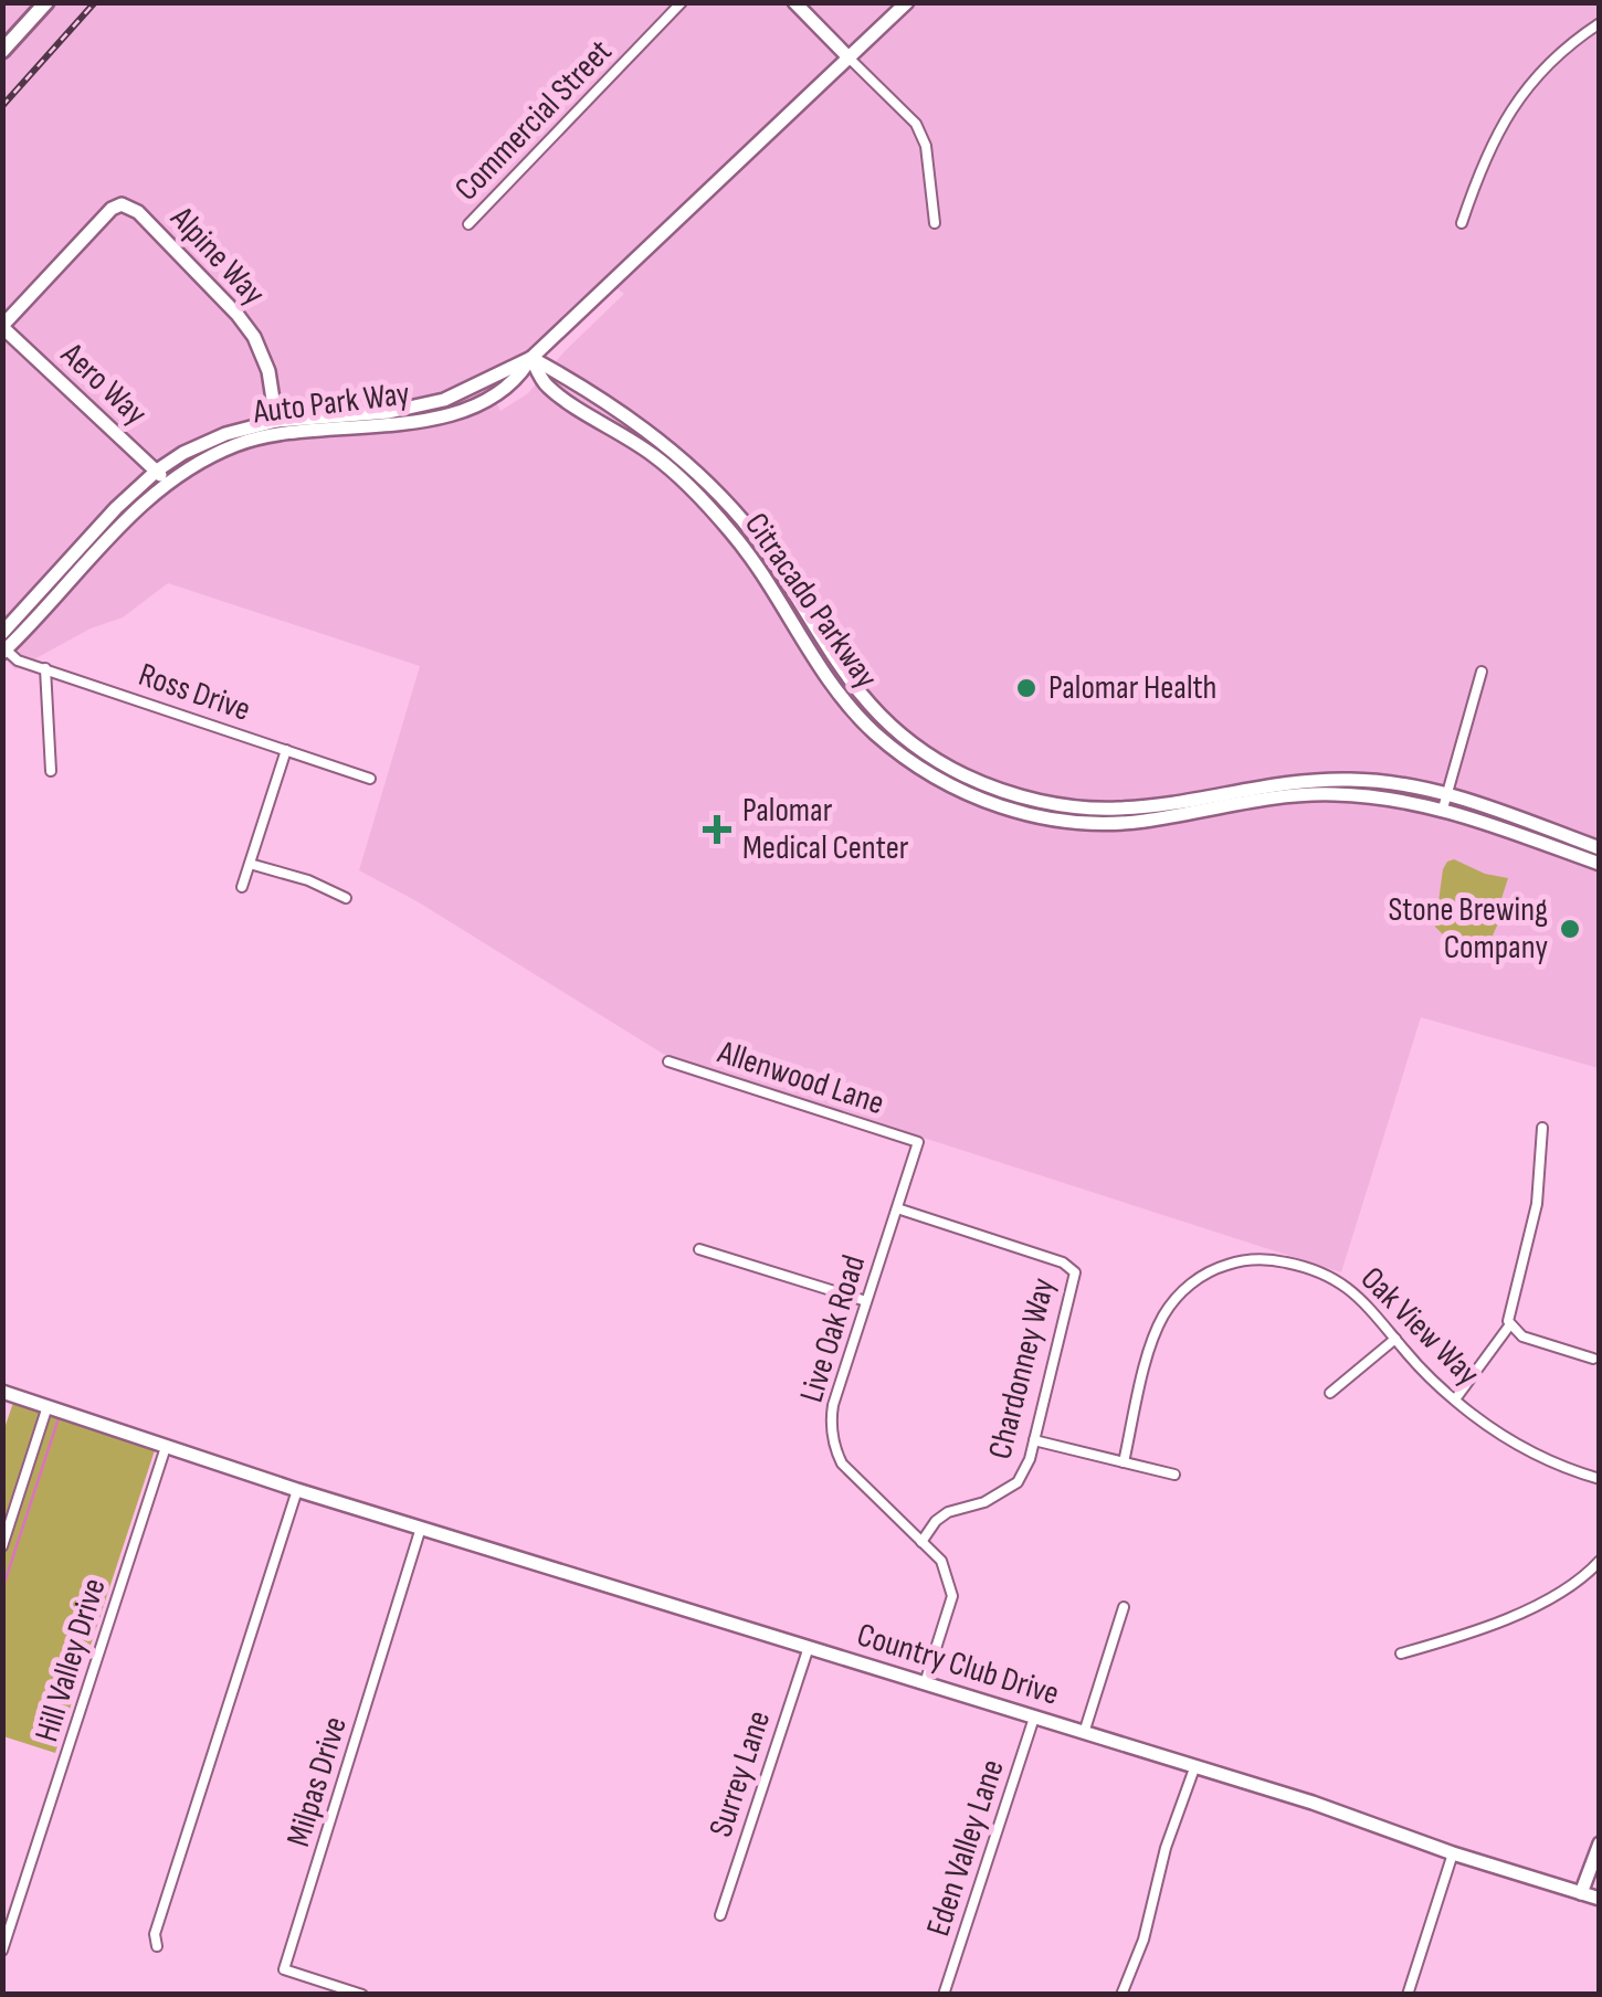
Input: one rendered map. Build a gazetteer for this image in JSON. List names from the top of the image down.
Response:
{
  "streets": {
    "main road": [
      "Alpine Way",
      "Aero Way",
      "Auto Park Way",
      "Citracado Parkway",
      "Country Club Drive"
    ],
    "street": [
      "Commercial Street",
      "Ross Drive",
      "Allenwood Lane",
      "Oak View Way",
      "Live Oak Road",
      "Chardonney Way",
      "Hill Valley Drive",
      "Surrey Lane",
      "Milpas Drive",
      "Eden Valley Lane"
    ]
  },
  "crossings": [
    ["Alpine Way", "Aero Way"],
    ["Alpine Way", "Auto Park Way"],
    ["Aero Way", "Auto Park Way"],
    ["Auto Park Way", "Citracado Parkway"],
    ["Auto Park Way", "Ross Drive"],
    ["Allenwood Lane", "Live Oak Road"],
    ["Live Oak Road", "Chardonney Way"],
    ["Live Oak Road", "Country Club Drive"],
    ["Hill Valley Drive", "Country Club Drive"],
    ["Country Club Drive", "Surrey Lane"],
    ["Country Club Drive", "Milpas Drive"],
    ["Country Club Drive", "Eden Valley Lane"]
  ],
  "places": {
    "other": ["Palomar Health", "Stone Brewing Company"],
    "health": ["Palomar Medical Center"]
  }
}
